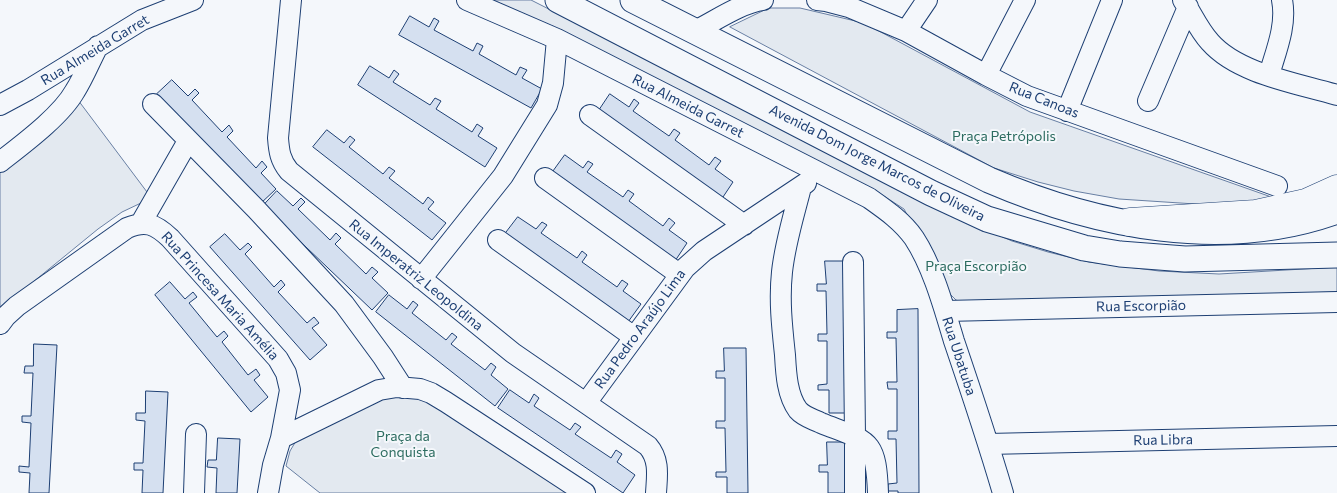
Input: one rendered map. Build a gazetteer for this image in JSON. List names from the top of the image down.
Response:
{
  "streets": {
    "main road": ["Avenida Dom Jorge Marcos de Oliveira"],
    "street": [
      "Rua Almeida Garret",
      "Rua Canoas",
      "Rua Imperatriz Leopoldina",
      "Rua Princesa Maria Amélia",
      "Rua Escorpião",
      "Rua Pedro Araújo Lima",
      "Rua Ubatuba",
      "Rua Libra"
    ]
  },
  "crossings": [
    ["Rua Almeida Garret", "Rua Pedro Araújo Lima"],
    ["Rua Almeida Garret", "Rua Ubatuba"],
    ["Rua Imperatriz Leopoldina", "Rua Pedro Araújo Lima"],
    ["Rua Escorpião", "Rua Ubatuba"],
    ["Rua Ubatuba", "Rua Libra"]
  ],
  "parks": ["Praça Petrópolis", "Praça Escorpião", "Praça da Conquista"]
}
